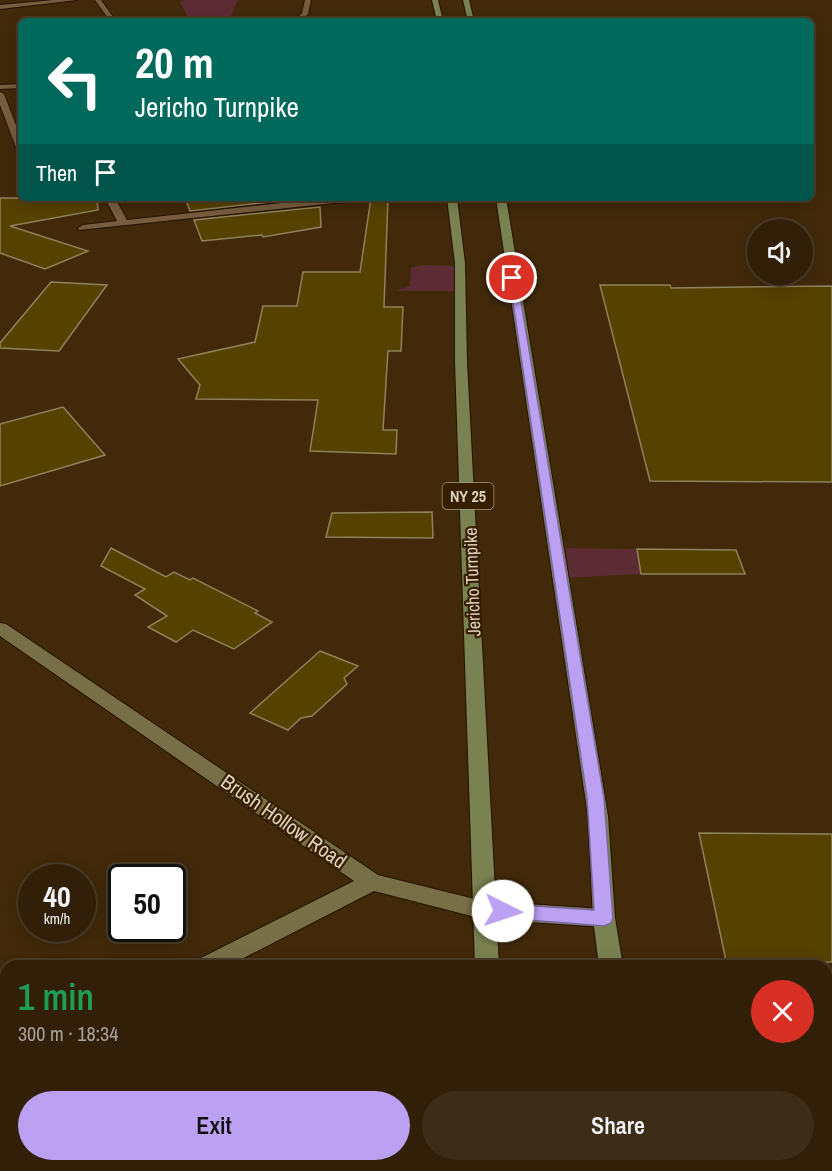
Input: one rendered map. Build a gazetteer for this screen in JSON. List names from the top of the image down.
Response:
{
  "streets": {
    "main road": ["NY 25", "Jericho Turnpike", "Brush Hollow Road"]
  },
  "crossings": [
    ["Jericho Turnpike", "Brush Hollow Road"]
  ],
  "page": {
    "turn": ["20 m", "Jericho Turnpike"],
    "then": "Then",
    "speed": "40 km/h",
    "limit": "50",
    "heading": ["1 min", "300 m · 18:34"],
    "buttons": ["Exit", "Share"]
  }
}
